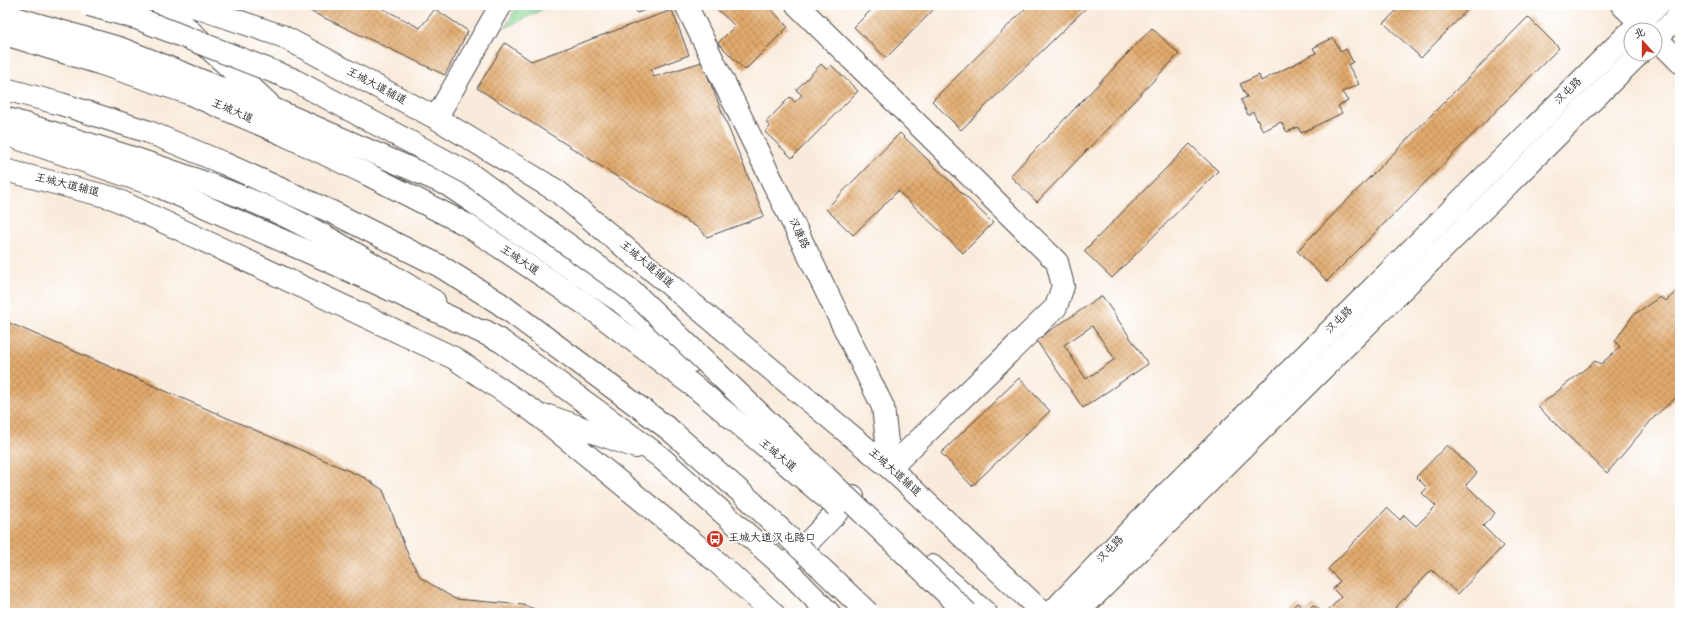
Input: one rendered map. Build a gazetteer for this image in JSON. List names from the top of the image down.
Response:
{
  "streets": {
    "main road": [
      "王城大道辅道",
      "汉屯路",
      "王城大道",
      "汉康路"
    ]
  },
  "crossings": [
    ["王城大道辅道", "汉康路"]
  ],
  "places": {
    "bus stop": ["王城大道汉屯路口"]
  },
  "north": "top"
}
